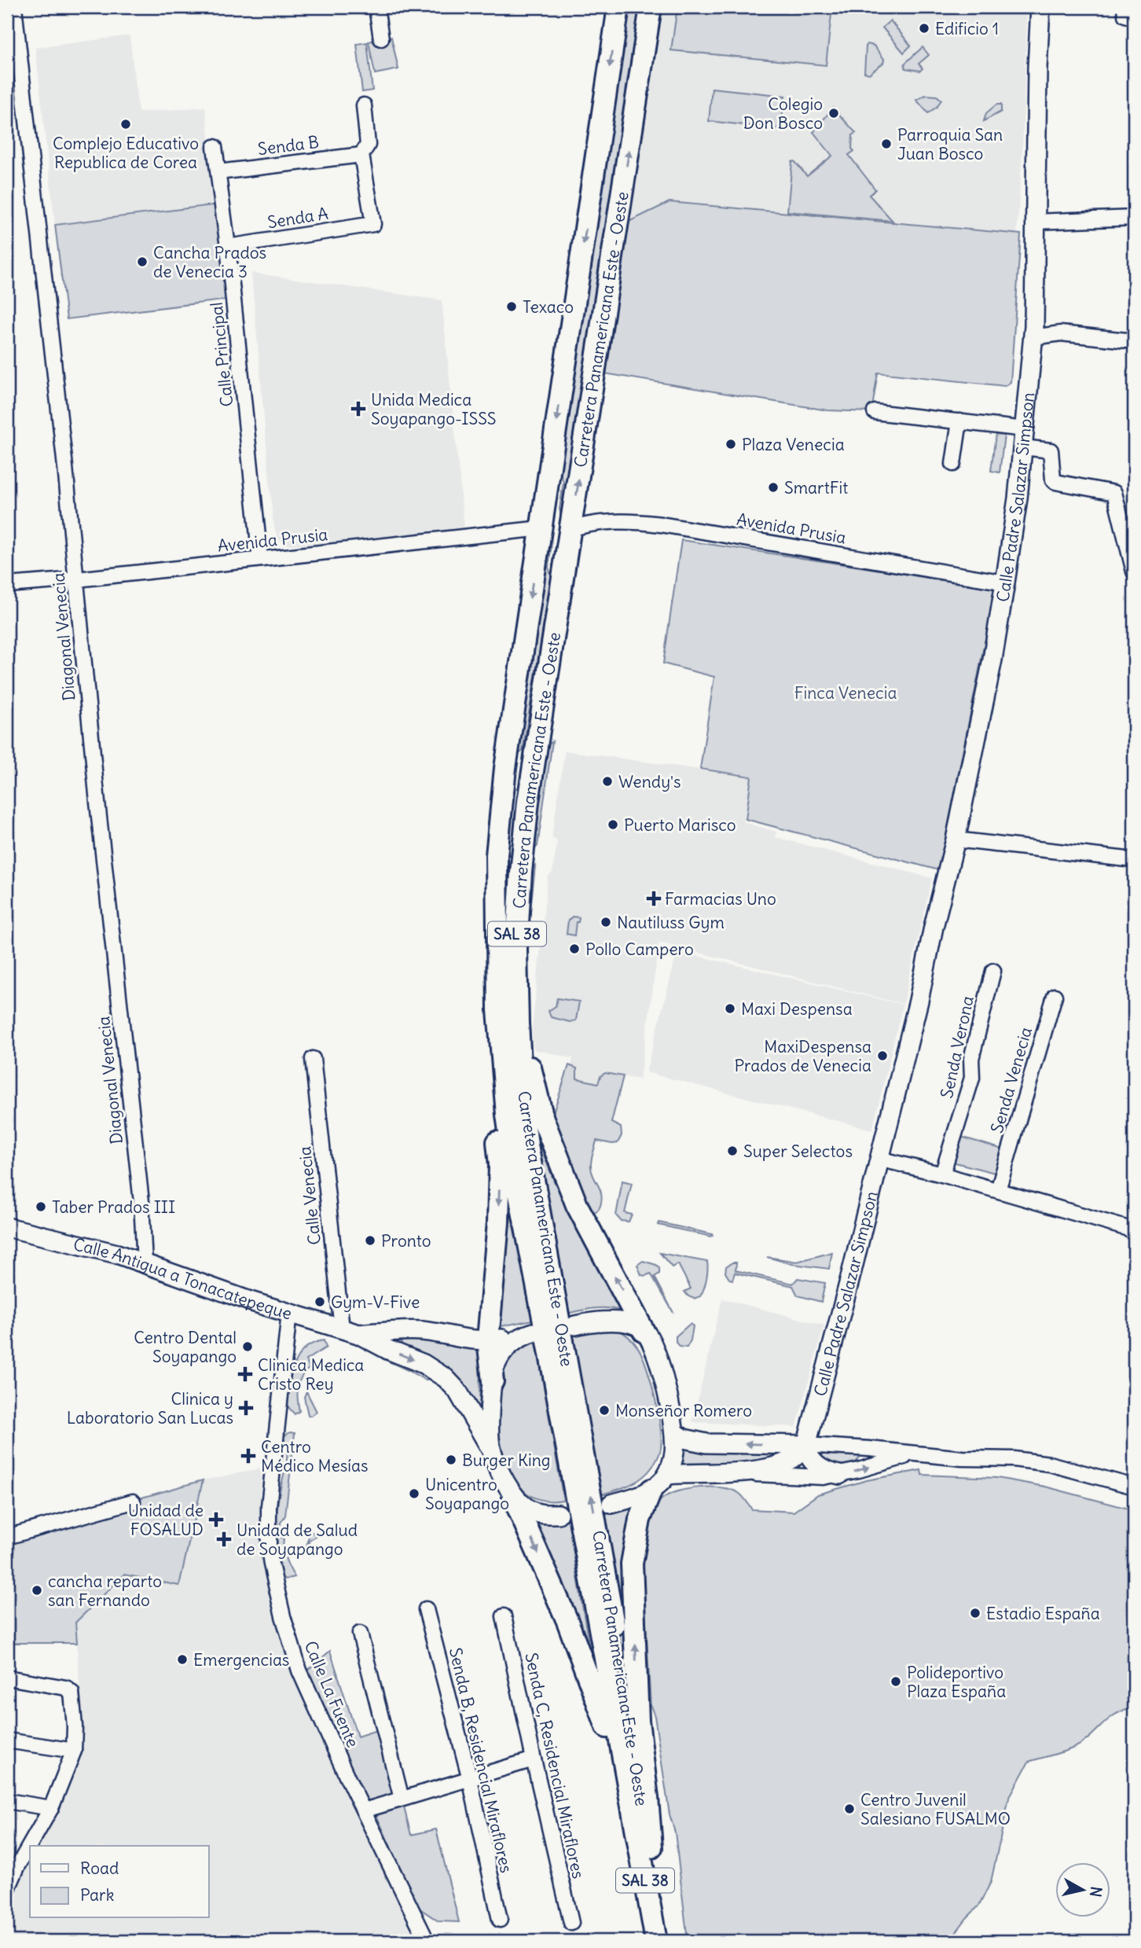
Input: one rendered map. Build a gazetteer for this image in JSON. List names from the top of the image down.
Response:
{
  "streets": {
    "highway": ["Carretera Panamericana Este - Oeste", "SAL 38"],
    "main road": ["Calle Padre Salazar Simpson", "Calle Antigua a Tonacatepeque"],
    "street": [
      "Senda B",
      "Senda A",
      "Calle Principal",
      "Avenida Prusia",
      "Diagonal Venecia",
      "Senda Verona",
      "Senda Venecia",
      "Calle Venecia",
      "Calle La Fuente",
      "Senda B, Residencial Miraflores",
      "Senda C, Residencial Miraflores"
    ]
  },
  "crossings": [
    ["Senda B", "Senda A"],
    ["Senda B", "Calle Principal"],
    ["Senda A", "Calle Principal"],
    ["Carretera Panamericana Este - Oeste", "Avenida Prusia"],
    ["Carretera Panamericana Este - Oeste", "SAL 38"],
    ["Calle Principal", "Avenida Prusia"],
    ["Calle Padre Salazar Simpson", "Avenida Prusia"],
    ["Avenida Prusia", "Diagonal Venecia"],
    ["Diagonal Venecia", "Calle Antigua a Tonacatepeque"],
    ["Calle Venecia", "Calle Antigua a Tonacatepeque"],
    ["Calle Antigua a Tonacatepeque", "Calle La Fuente"]
  ],
  "parks": ["Finca Venecia"],
  "places": {
    "other": [
      "Edificio 1",
      "Colegio Don Bosco",
      "Complejo Educativo Republica de Corea",
      "Parroquia San Juan Bosco",
      "Cancha Prados de Venecia 3",
      "Texaco",
      "Plaza Venecia",
      "SmartFit",
      "Wendy's",
      "Puerto Marisco",
      "Nautiluss Gym",
      "Pollo Campero",
      "Maxi Despensa",
      "MaxiDespensa Prados de Venecia",
      "Super Selectos",
      "Taber Prados III",
      "Pronto",
      "Gym-V-Five",
      "Centro Dental Soyapango",
      "Monseñor Romero",
      "Burger King",
      "Unicentro Soyapango",
      "cancha reparto san Fernando",
      "Estadio España",
      "Emergencias",
      "Polideportivo Plaza España",
      "Centro Juvenil Salesiano FUSALMO"
    ],
    "health": [
      "Unida Medica Soyapango-ISSS",
      "Farmacias Uno",
      "Clinica Medica Cristo Rey",
      "Clinica y Laboratorio San Lucas",
      "Centro Médico Mesías",
      "Unidad de FOSALUD",
      "Unidad de Salud de Soyapango"
    ]
  },
  "legend": ["Road", "Park"],
  "north": "right"
}
